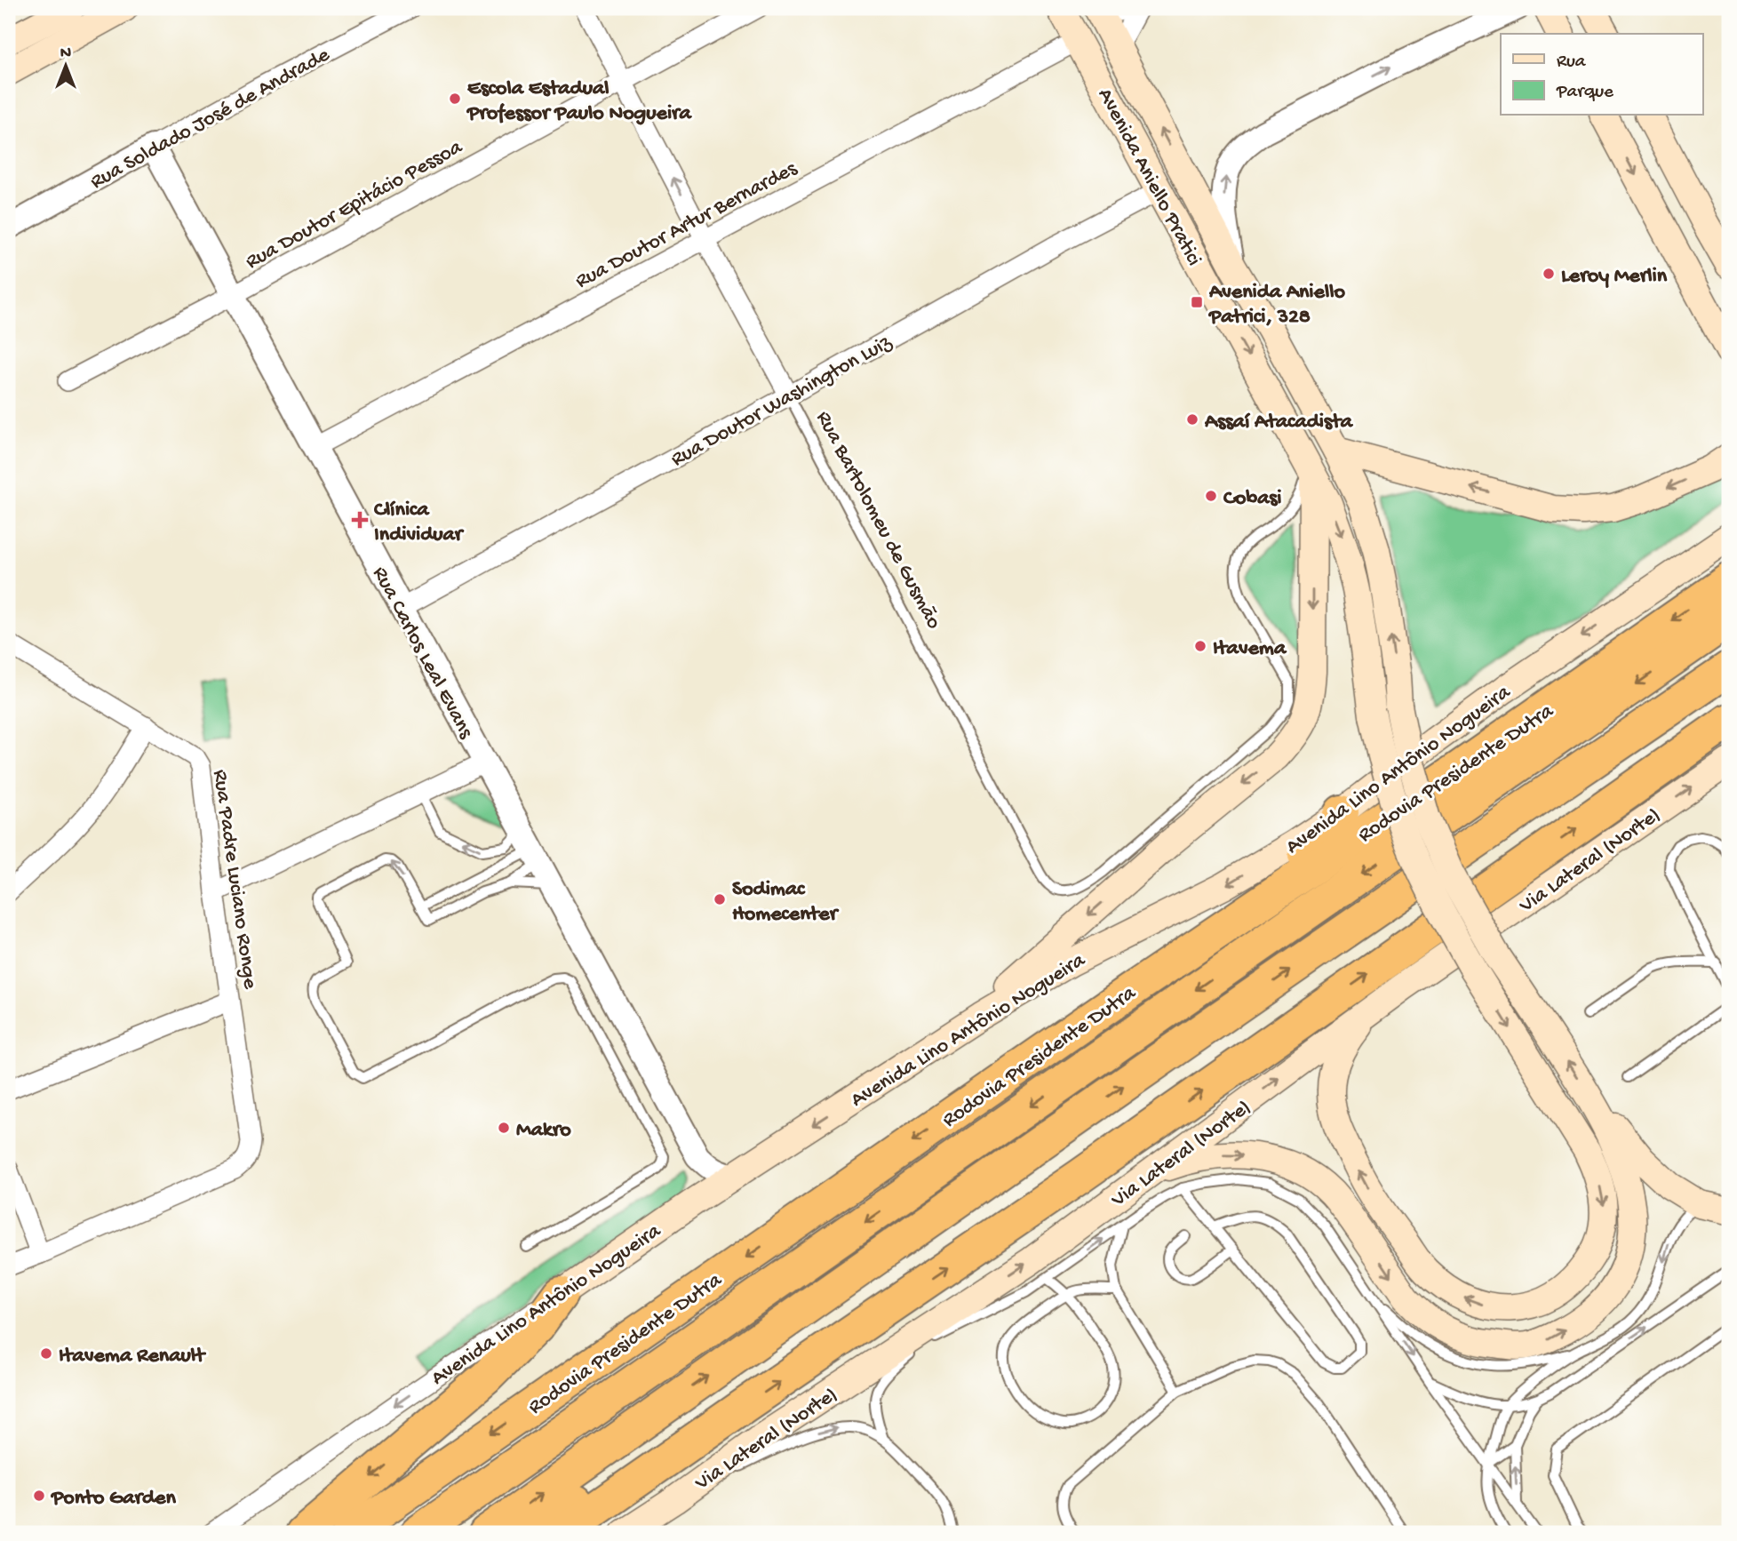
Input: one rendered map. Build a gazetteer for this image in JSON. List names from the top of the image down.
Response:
{
  "streets": {
    "highway": ["Rodovia Presidente Dutra"],
    "main road": ["Avenida Aniello Pratici", "Avenida Lino Antônio Nogueira", "Via Lateral (Norte)"],
    "street": [
      "Rua Soldado José de Andrade",
      "Rua Doutor Epitácio Pessoa",
      "Rua Doutor Artur Bernardes",
      "Rua Doutor Washington Luiz",
      "Rua Bartolomeu de Gusmão",
      "Rua Carlos Leal Evans",
      "Rua Padre Luciano Ronge"
    ]
  },
  "crossings": [
    ["Rua Soldado José de Andrade", "Rua Carlos Leal Evans"],
    ["Avenida Aniello Pratici", "Rua Doutor Artur Bernardes"],
    ["Avenida Aniello Pratici", "Rua Doutor Washington Luiz"],
    ["Avenida Aniello Pratici", "Rua Bartolomeu de Gusmão"],
    ["Avenida Aniello Pratici", "Via Lateral (Norte)"],
    ["Rua Doutor Epitácio Pessoa", "Rua Bartolomeu de Gusmão"],
    ["Rua Doutor Epitácio Pessoa", "Rua Carlos Leal Evans"],
    ["Rua Doutor Artur Bernardes", "Rua Bartolomeu de Gusmão"],
    ["Rua Doutor Artur Bernardes", "Rua Carlos Leal Evans"],
    ["Rua Doutor Washington Luiz", "Rua Bartolomeu de Gusmão"],
    ["Rua Doutor Washington Luiz", "Rua Carlos Leal Evans"],
    ["Rua Carlos Leal Evans", "Avenida Lino Antônio Nogueira"]
  ],
  "one_way": ["Avenida Lino Antônio Nogueira", "Via Lateral (Norte)"],
  "places": {
    "other": [
      "Escola Estadual Professor Paulo Nogueira",
      "Leroy Merlin",
      "Assaí Atacadista",
      "Cobasi",
      "Itavema",
      "Sodimac Homecenter",
      "Makro",
      "Itavema Renault",
      "Ponto Garden"
    ],
    "transit": ["Avenida Aniello Patrici, 328"],
    "health": ["Clínica Individuar"]
  },
  "legend": ["Rua", "Parque"],
  "north": "top"
}
